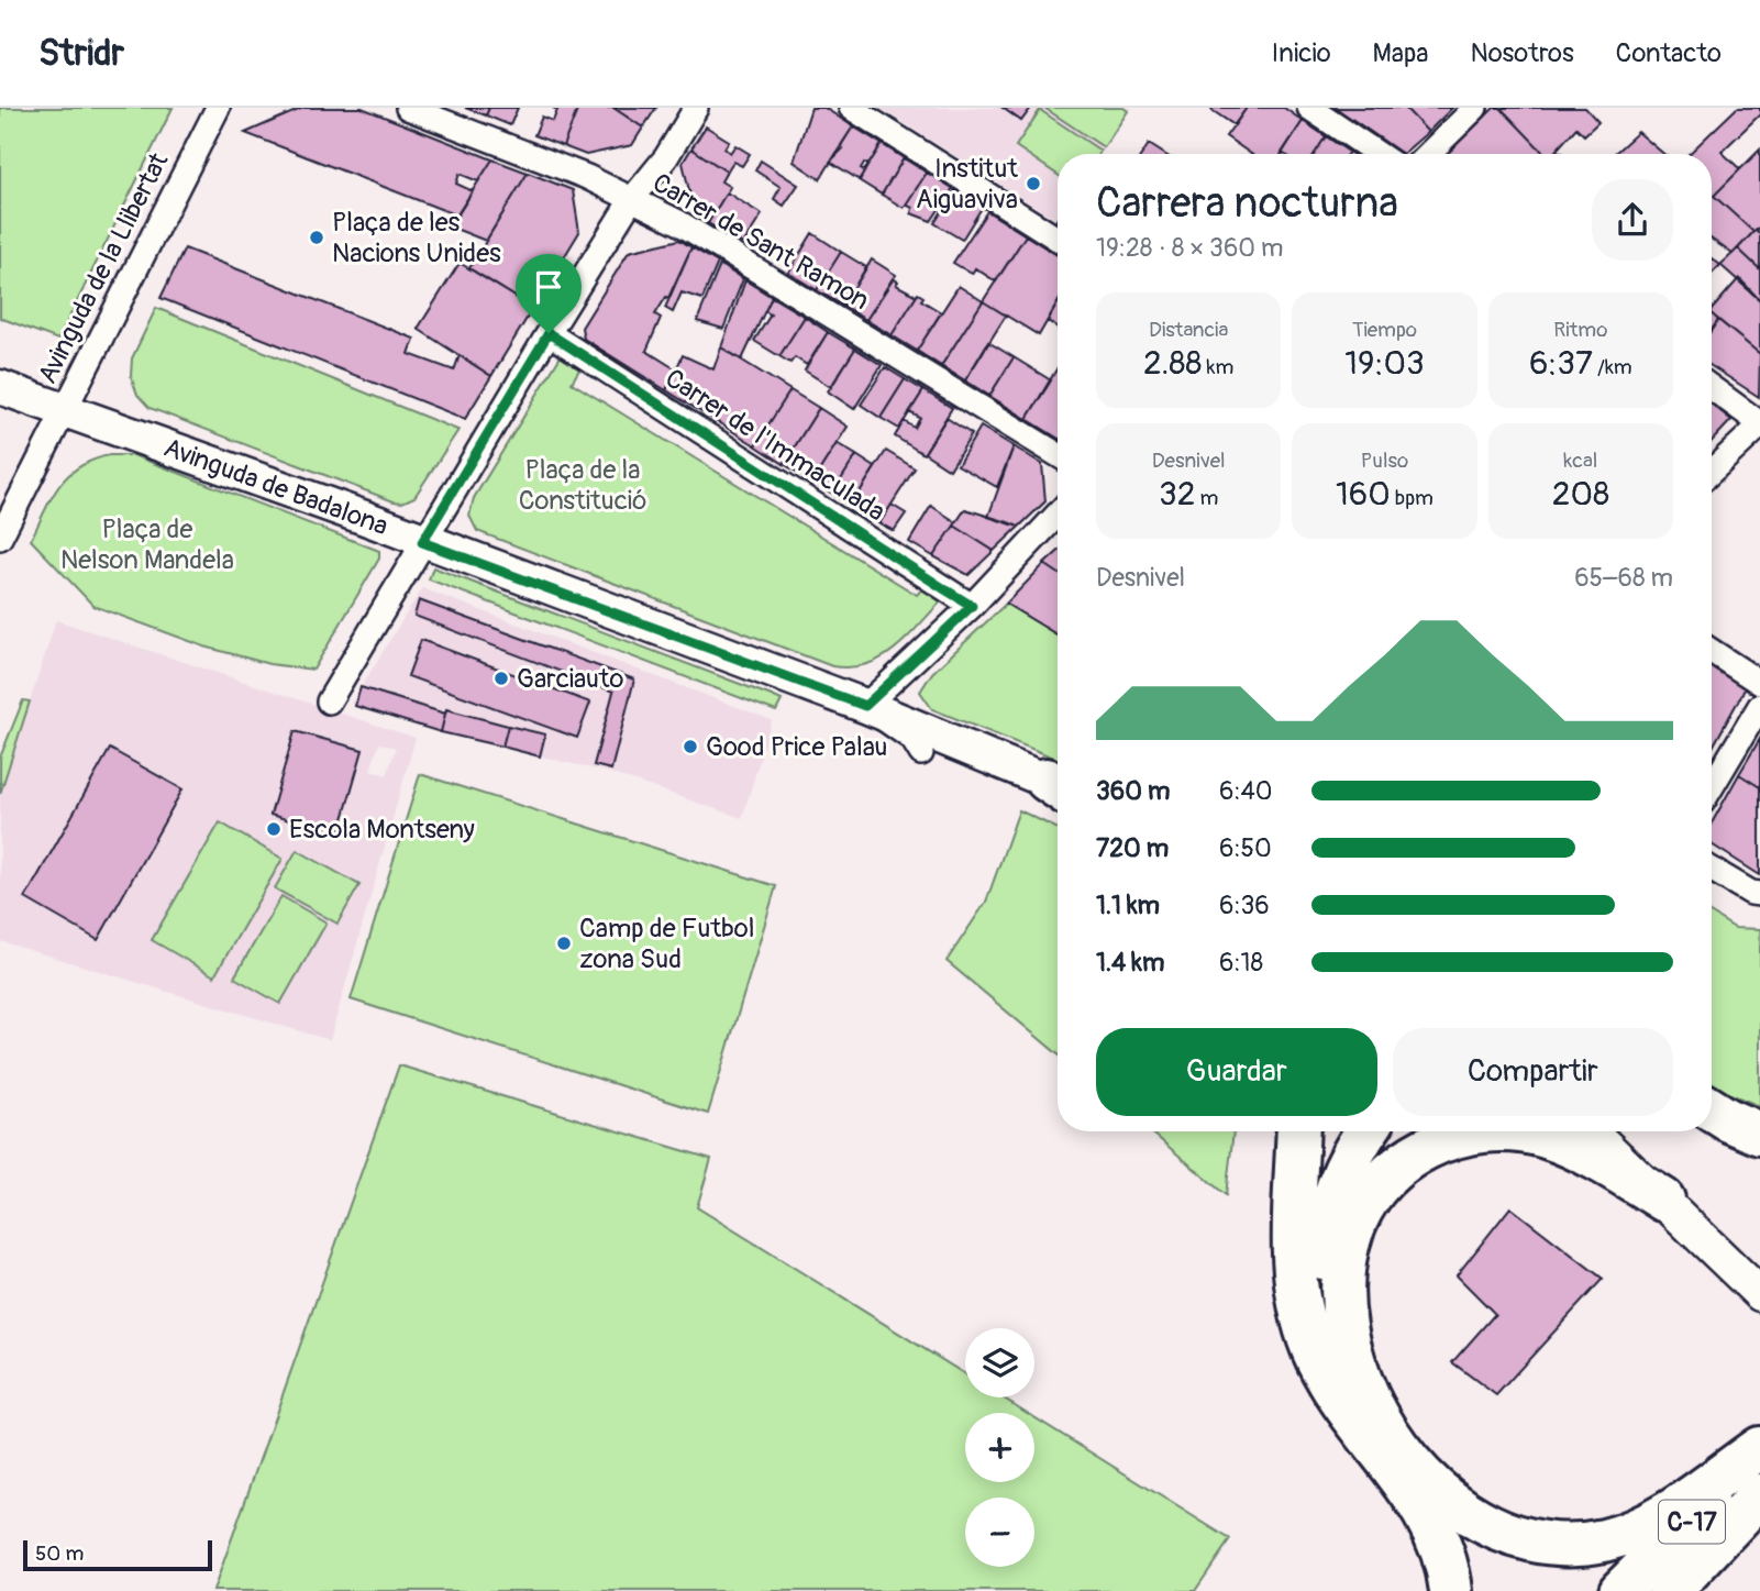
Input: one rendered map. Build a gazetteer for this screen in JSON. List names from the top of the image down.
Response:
{
  "streets": {
    "highway": ["C-17"],
    "street": [
      "Carrer de Sant Ramon",
      "Avinguda de la Llibertat",
      "Carrer de l'Immaculada",
      "Avinguda de Badalona"
    ]
  },
  "crossings": [
    ["Avinguda de la Llibertat", "Avinguda de Badalona"]
  ],
  "parks": ["Plaça de la Constitució", "Plaça de Nelson Mandela"],
  "places": [
    "Institut Aiguaviva",
    "Plaça de les Nacions Unides",
    "Garciauto",
    "Good Price Palau",
    "Escola Montseny",
    "Camp de Futbol zona Sud"
  ],
  "scale_bar": "50 m",
  "page": {
    "header": "Stridr",
    "nav": [
      "Inicio",
      "Mapa",
      "Nosotros",
      "Contacto"
    ],
    "heading": ["Carrera nocturna", "19:28 · 8 × 360 m"],
    "stats": [
      ["Distancia", "2.88 km"],
      ["Tiempo", "19:03"],
      ["Ritmo", "6:37 /km"],
      ["Desnivel", "32 m"],
      ["Pulso", "160 bpm"],
      ["kcal", "208"]
    ],
    "chart": ["Desnivel", "65–68 m"],
    "list": [
      {
        "name": "360 m",
        "note": "6:40"
      },
      {
        "name": "720 m",
        "note": "6:50"
      },
      {
        "name": "1.1 km",
        "note": "6:36"
      },
      {
        "name": "1.4 km",
        "note": "6:18"
      }
    ],
    "buttons": ["Guardar", "Compartir"],
    "map_buttons": ["+", "−"],
    "scale": "50 m"
  }
}
